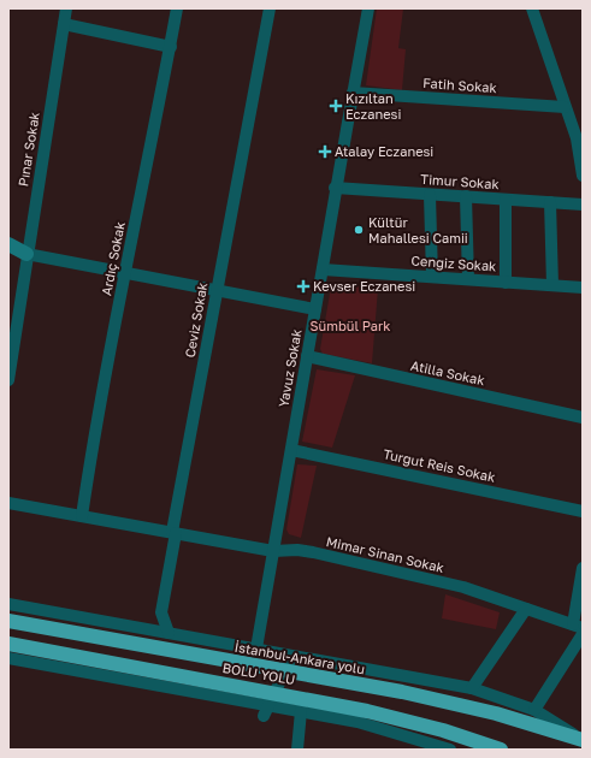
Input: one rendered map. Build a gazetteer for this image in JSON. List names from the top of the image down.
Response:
{
  "streets": {
    "highway": ["İstanbul-Ankara yolu", "BOLU YOLU"],
    "street": [
      "Fatih Sokak",
      "Pınar Sokak",
      "Timur Sokak",
      "Ardıç Sokak",
      "Cengiz Sokak",
      "Ceviz Sokak",
      "Yavuz Sokak",
      "Atilla Sokak",
      "Turgut Reis Sokak",
      "Mimar Sinan Sokak"
    ]
  },
  "crossings": [
    ["Fatih Sokak", "Yavuz Sokak"],
    ["Timur Sokak", "Yavuz Sokak"],
    ["Ardıç Sokak", "Mimar Sinan Sokak"],
    ["Cengiz Sokak", "Yavuz Sokak"],
    ["Ceviz Sokak", "Mimar Sinan Sokak"],
    ["Yavuz Sokak", "Atilla Sokak"],
    ["Yavuz Sokak", "Turgut Reis Sokak"],
    ["Yavuz Sokak", "Mimar Sinan Sokak"]
  ],
  "parks": ["Sümbül Park"],
  "places": {
    "health": ["Kızıltan Eczanesi", "Atalay Eczanesi", "Kevser Eczanesi"],
    "other": ["Kültür Mahallesi Camii"]
  }
}
